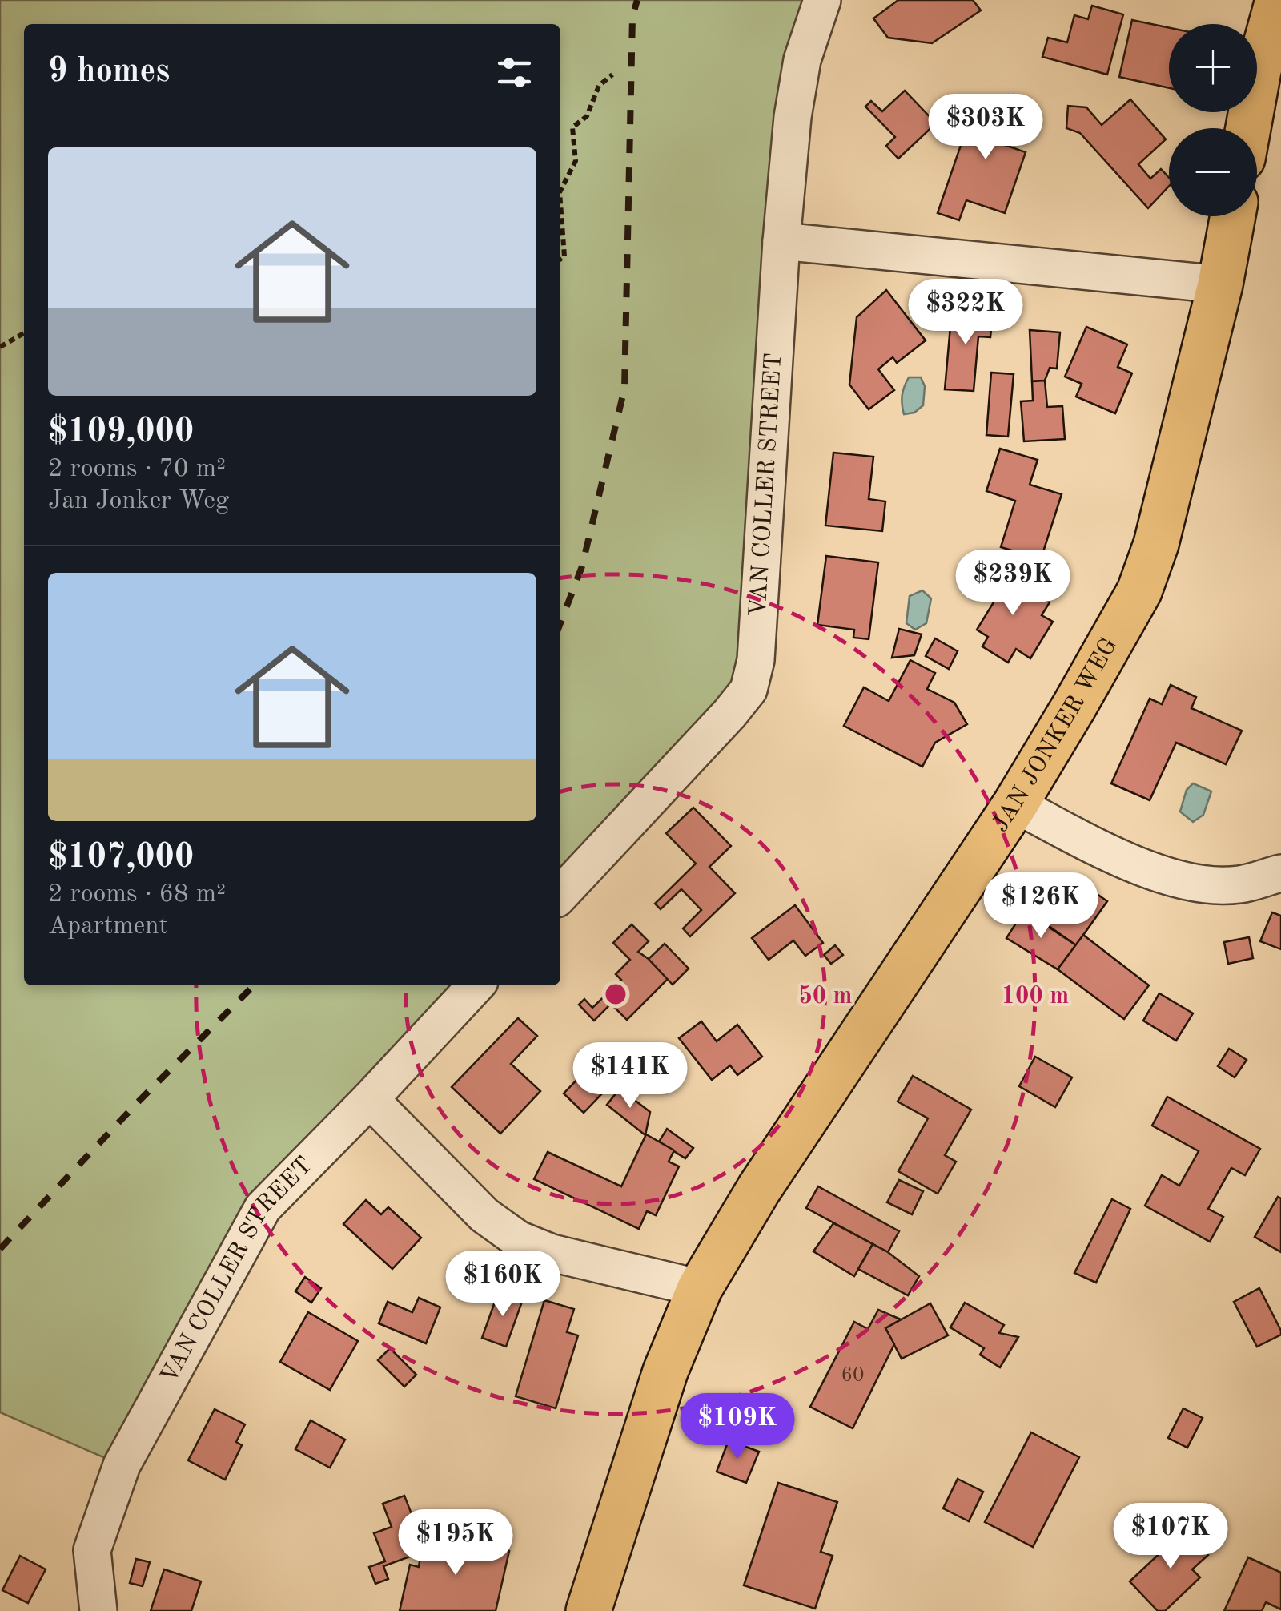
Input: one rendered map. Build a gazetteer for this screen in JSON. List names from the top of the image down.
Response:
{
  "streets": {
    "main road": ["JAN JONKER WEG"],
    "street": ["VAN COLLER STREET"]
  },
  "house_numbers": ["60"],
  "page": {
    "map_buttons": ["+", "−"],
    "heading": "9 homes",
    "price": [
      "$303K",
      "$322K",
      "$239K",
      "$126K",
      "$141K",
      "$160K",
      "$109K",
      "$107K",
      "$195K"
    ],
    "list": [
      {
        "name": "$109,000",
        "note": "2 rooms · 70 m² · Jan Jonker Weg"
      },
      {
        "name": "$107,000",
        "note": "2 rooms · 68 m² · Apartment"
      }
    ]
  },
  "rings": ["50 m", "100 m"]
}
